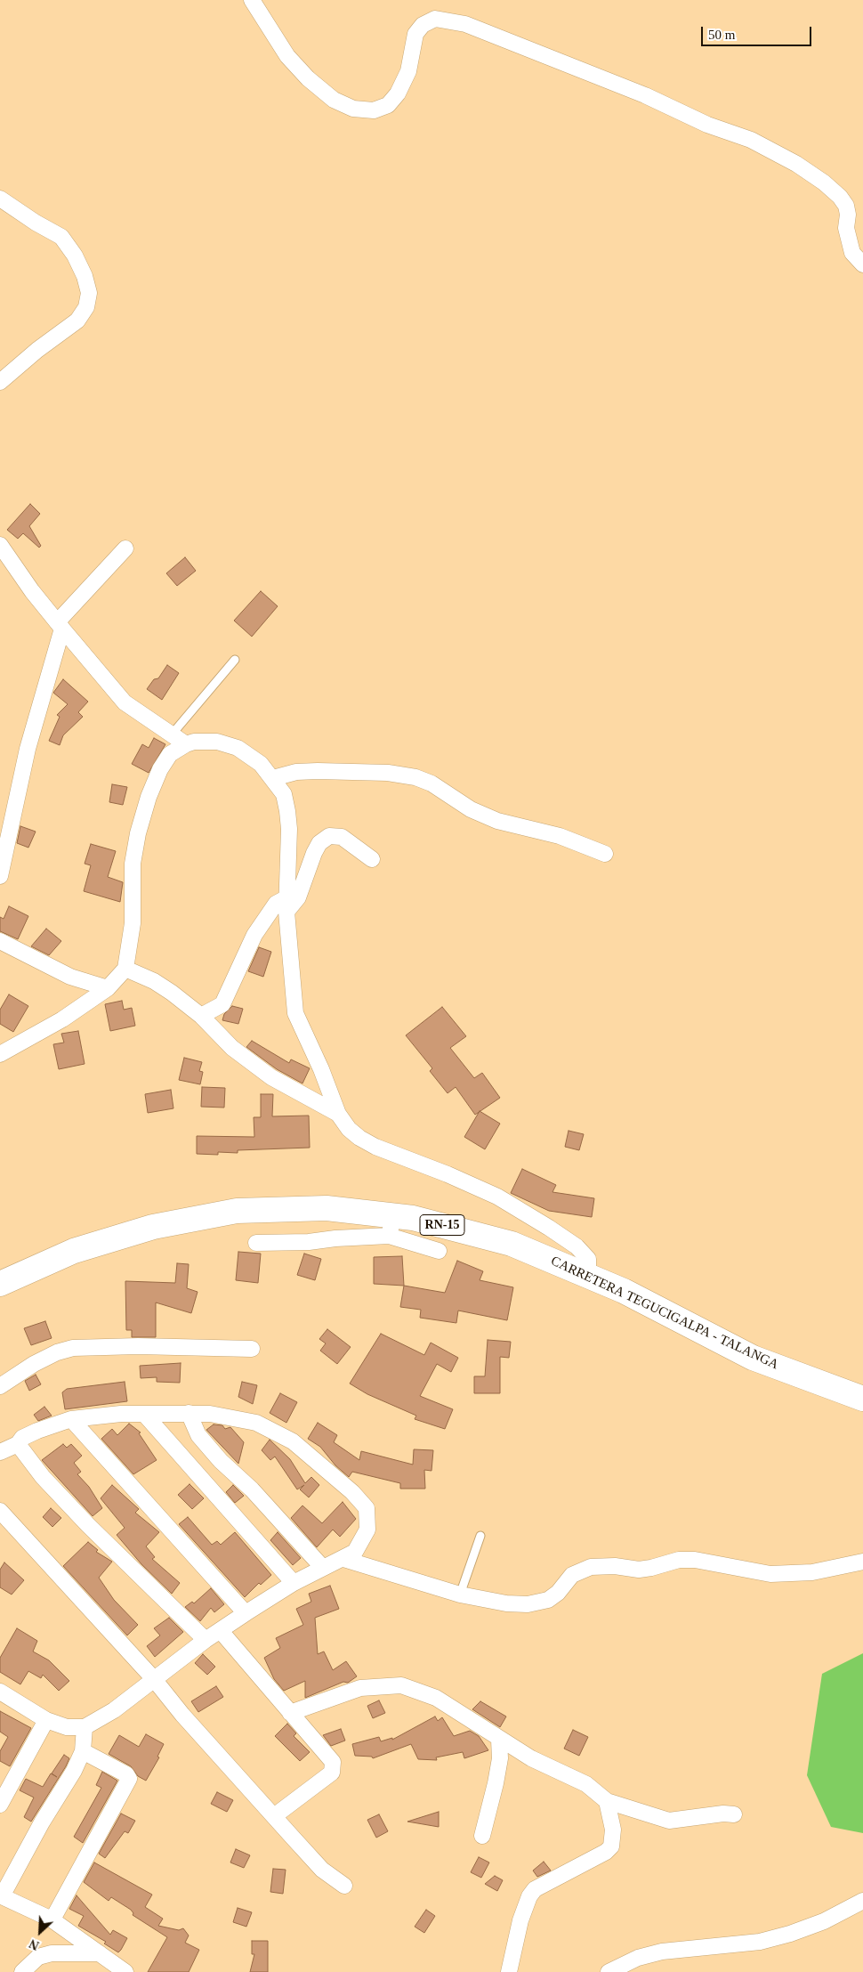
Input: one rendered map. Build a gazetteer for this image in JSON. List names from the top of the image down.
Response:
{
  "streets": {
    "main road": ["RN-15", "CARRETERA TEGUCIGALPA - TALANGA"]
  },
  "scale_bar": "50 m",
  "north": "bottom left"
}
